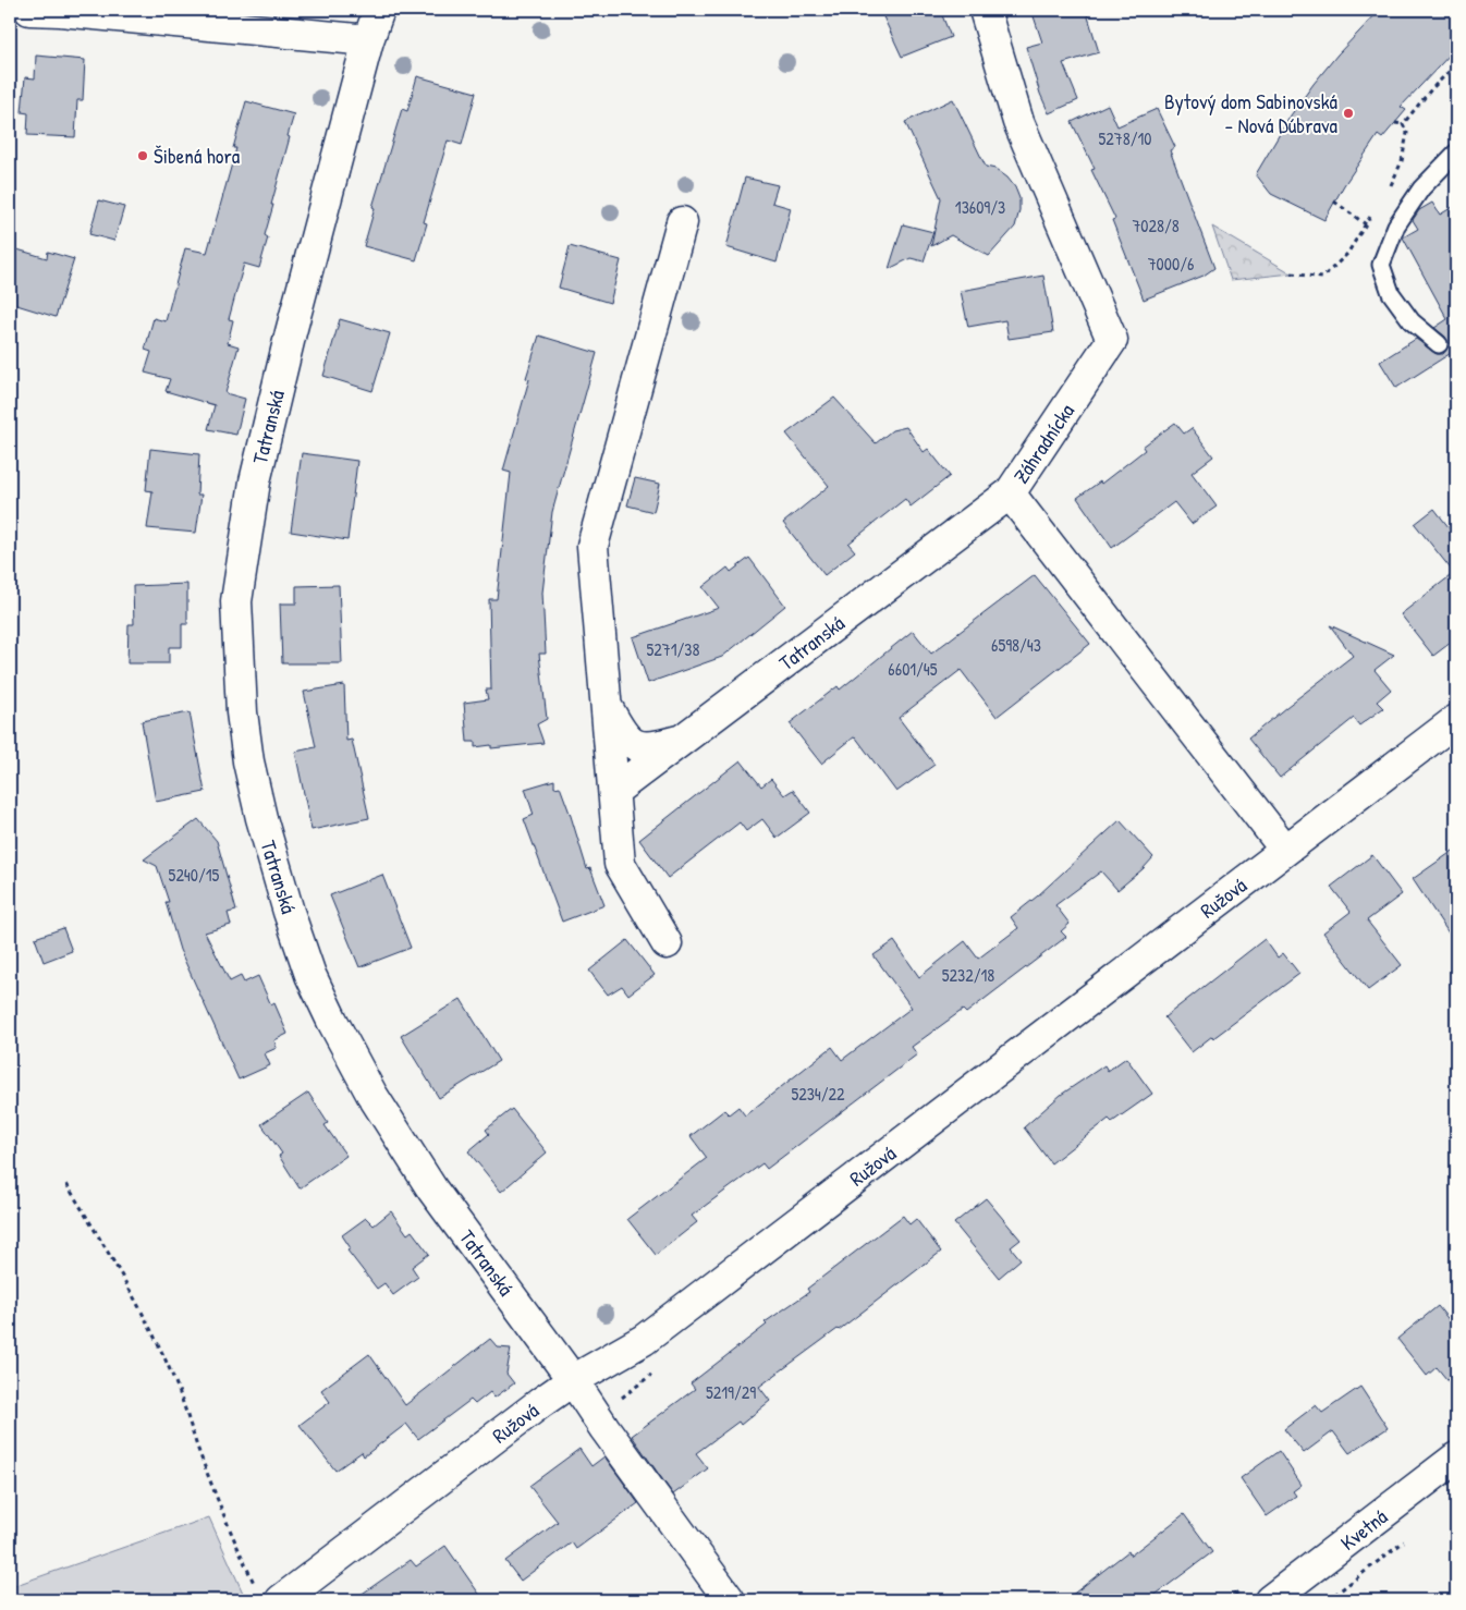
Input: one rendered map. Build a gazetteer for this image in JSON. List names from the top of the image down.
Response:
{
  "streets": {
    "street": [
      "Tatranská",
      "Záhradnícka",
      "Ružová",
      "Kvetná"
    ]
  },
  "crossings": [
    ["Tatranská", "Záhradnícka"],
    ["Tatranská", "Ružová"],
    ["Záhradnícka", "Ružová"]
  ],
  "places": ["Bytový dom Sabinovská - Nová Dúbrava", "Šibená hora"],
  "house_numbers": [
    "5278/10",
    "13609/3",
    "7028/8",
    "7000/6",
    "6598/43",
    "5271/38",
    "6601/45",
    "5240/15",
    "5232/18",
    "5234/22",
    "5219/29"
  ]
}
